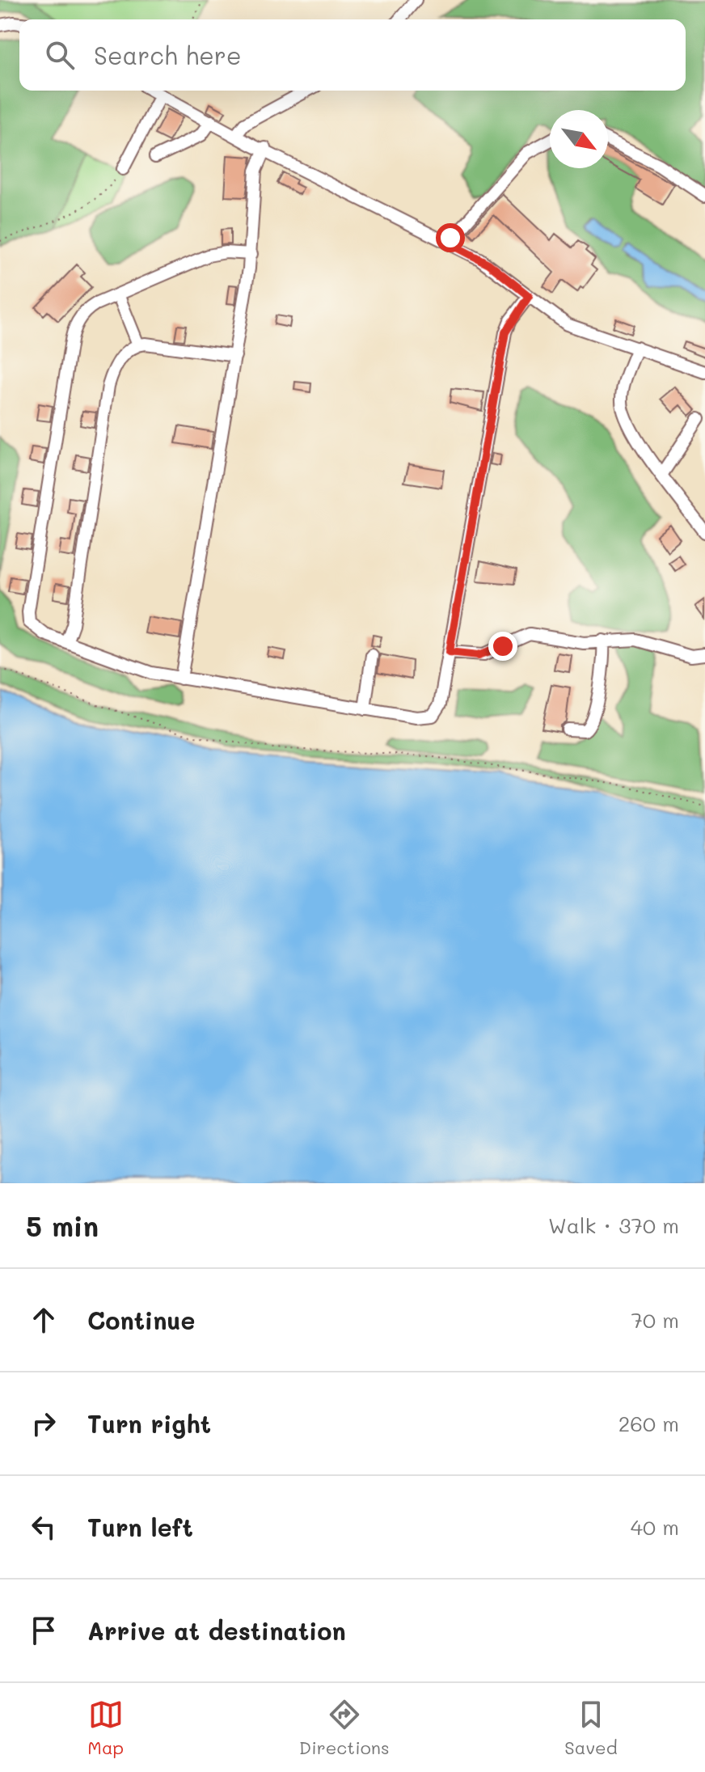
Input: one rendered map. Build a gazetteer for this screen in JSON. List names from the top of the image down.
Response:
{
  "north": "bottom right",
  "page": {
    "search": "Search here",
    "heading": ["5 min", "Walk · 370 m"],
    "list": [
      ["Continue", "70 m"],
      ["Turn right", "260 m"],
      ["Turn left", "40 m"],
      "Arrive at destination"
    ],
    "nav": ["Map", "Directions", "Saved"]
  }
}
